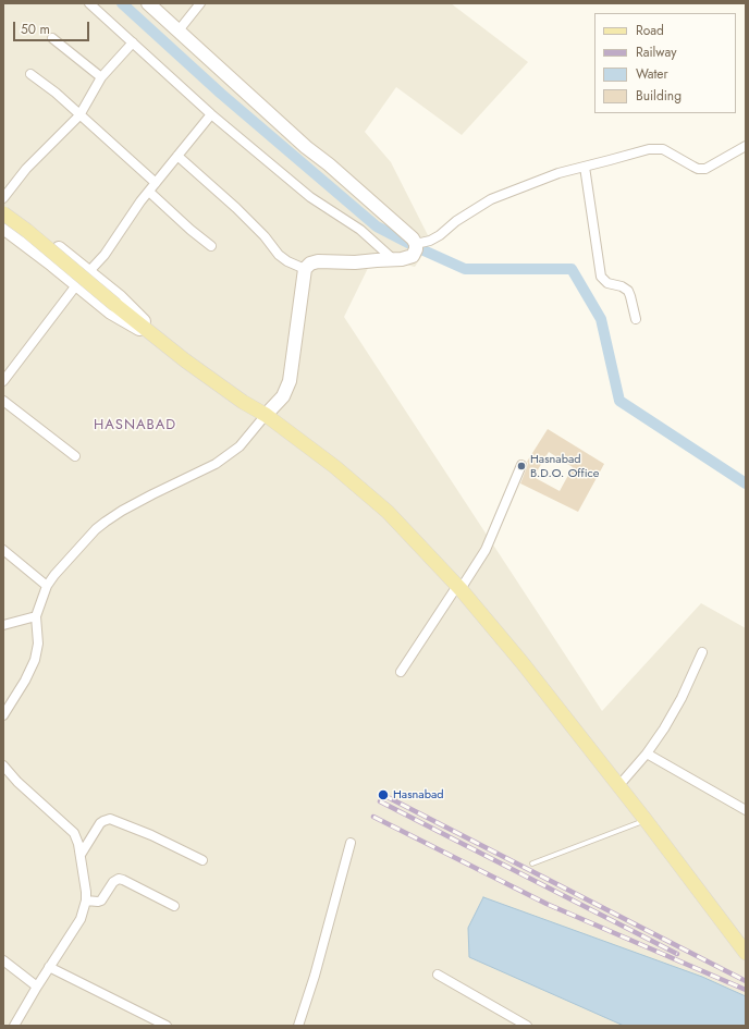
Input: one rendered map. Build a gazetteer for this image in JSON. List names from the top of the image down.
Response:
{
  "districts": ["HASNABAD"],
  "places": ["Hasnabad B.D.O. Office", "Hasnabad"],
  "legend": [
    "Road",
    "Railway",
    "Water",
    "Building"
  ],
  "scale_bar": "50 m"
}
